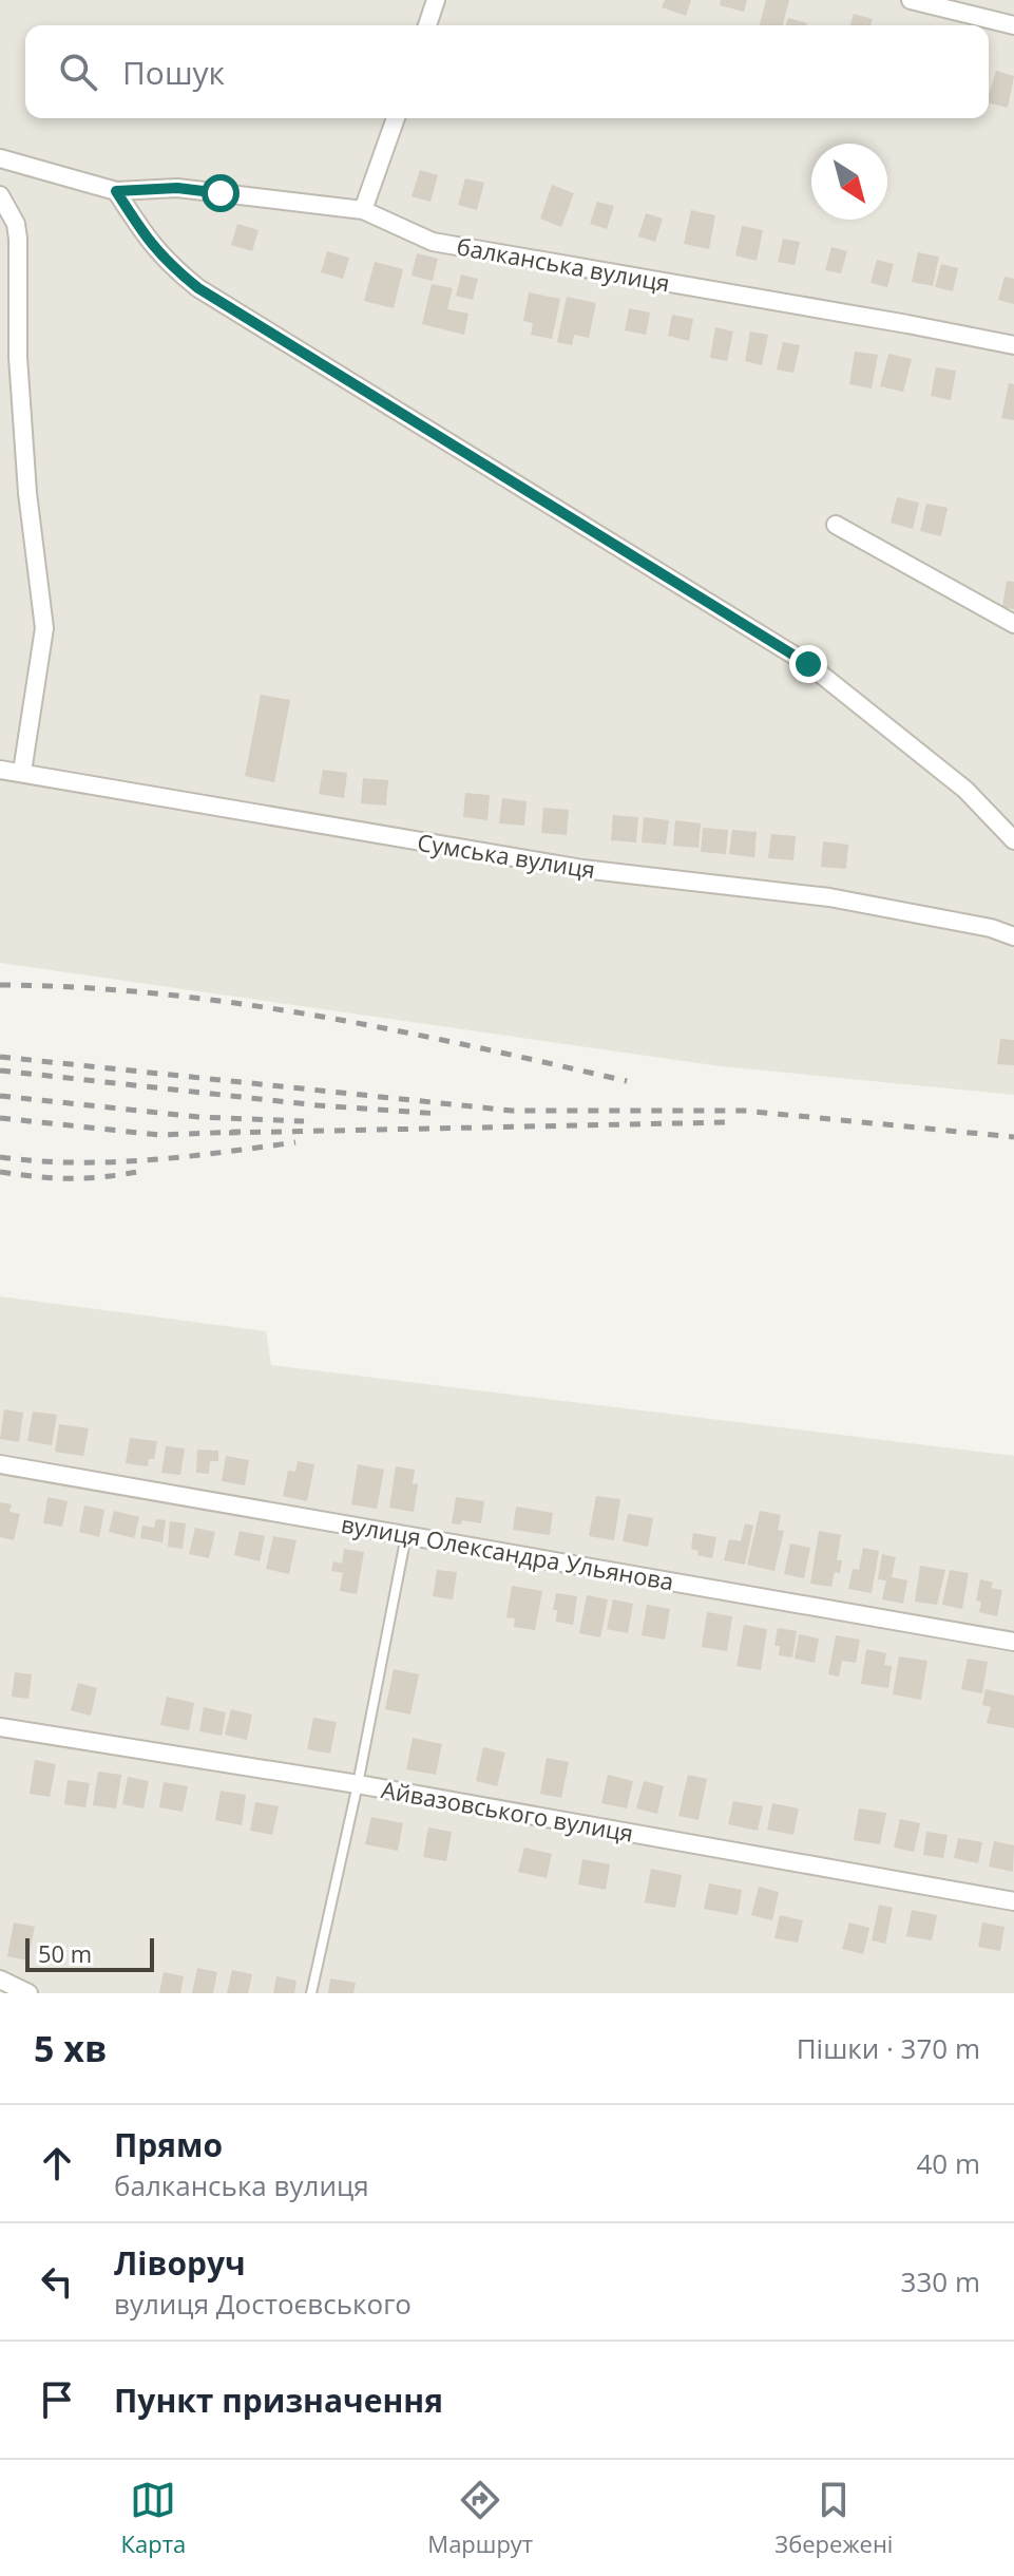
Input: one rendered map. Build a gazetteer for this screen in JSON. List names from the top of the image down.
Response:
{
  "streets": {
    "street": [
      "балканська вулиця",
      "Сумська вулиця",
      "вулиця Олександра Ульянова",
      "Айвазовського вулиця"
    ]
  },
  "scale_bar": "50 m",
  "north": "bottom right",
  "page": {
    "search": "Пошук",
    "scale": "50 m",
    "heading": ["5 хв", "Пішки · 370 m"],
    "list": [
      ["Прямо", "балканська вулиця", "40 m"],
      ["Ліворуч", "вулиця Достоєвського", "330 m"],
      "Пункт призначення"
    ],
    "nav": ["Карта", "Маршрут", "Збережені"]
  }
}
